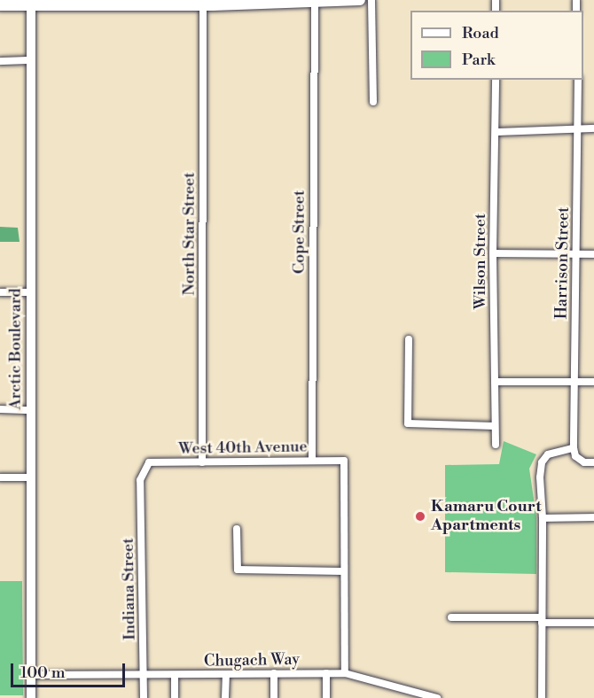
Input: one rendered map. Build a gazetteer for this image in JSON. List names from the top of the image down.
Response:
{
  "streets": {
    "main road": ["Arctic Boulevard"],
    "street": [
      "Cope Street",
      "North Star Street",
      "Wilson Street",
      "Harrison Street",
      "West 40th Avenue",
      "Indiana Street",
      "Chugach Way"
    ]
  },
  "crossings": [
    ["Cope Street", "West 40th Avenue"],
    ["North Star Street", "West 40th Avenue"],
    ["Arctic Boulevard", "Chugach Way"],
    ["West 40th Avenue", "Indiana Street"],
    ["Indiana Street", "Chugach Way"]
  ],
  "places": ["Kamaru Court Apartments"],
  "legend": ["Road", "Park"],
  "scale_bar": "100 m"
}
